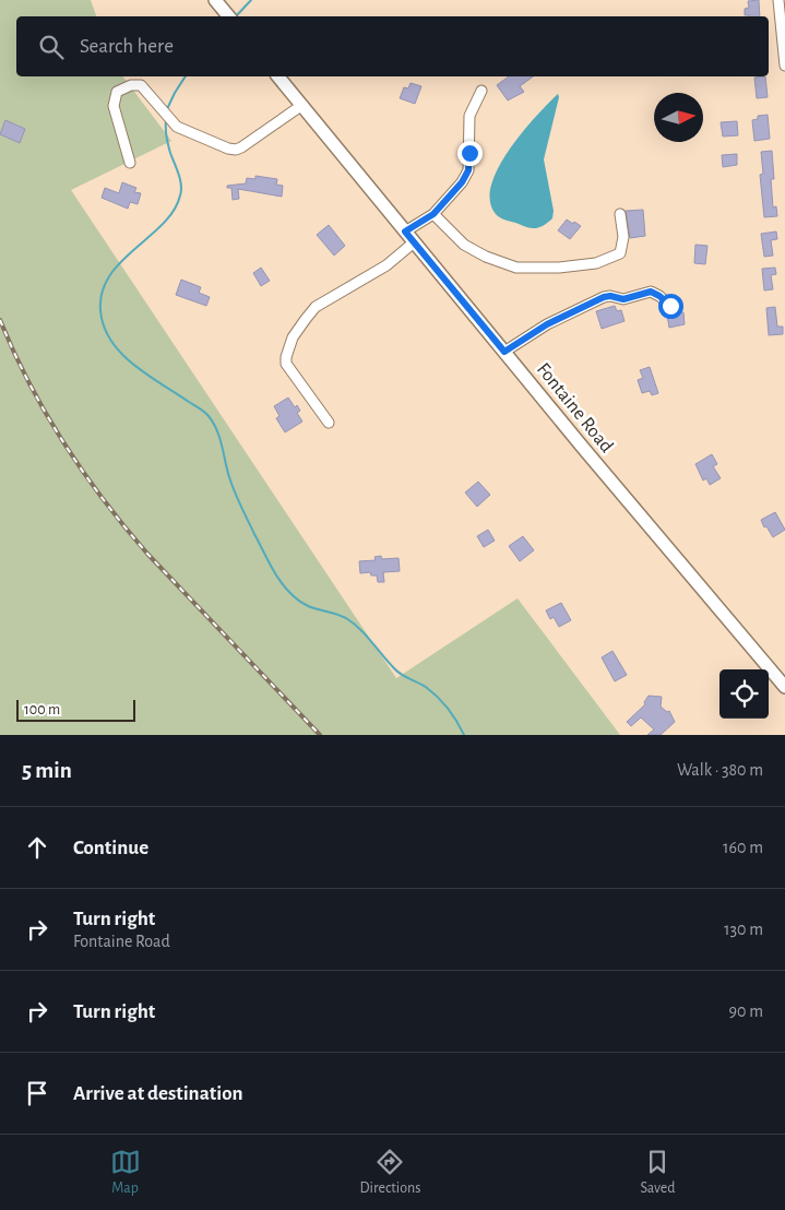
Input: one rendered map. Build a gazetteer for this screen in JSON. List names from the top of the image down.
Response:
{
  "streets": {
    "main road": ["Fontaine Road"]
  },
  "scale_bar": "100 m",
  "north": "right",
  "page": {
    "search": "Search here",
    "scale": "100 m",
    "heading": ["5 min", "Walk · 380 m"],
    "list": [
      ["Continue", "160 m"],
      ["Turn right", "Fontaine Road", "130 m"],
      ["Turn right", "90 m"],
      "Arrive at destination"
    ],
    "nav": ["Map", "Directions", "Saved"]
  }
}
